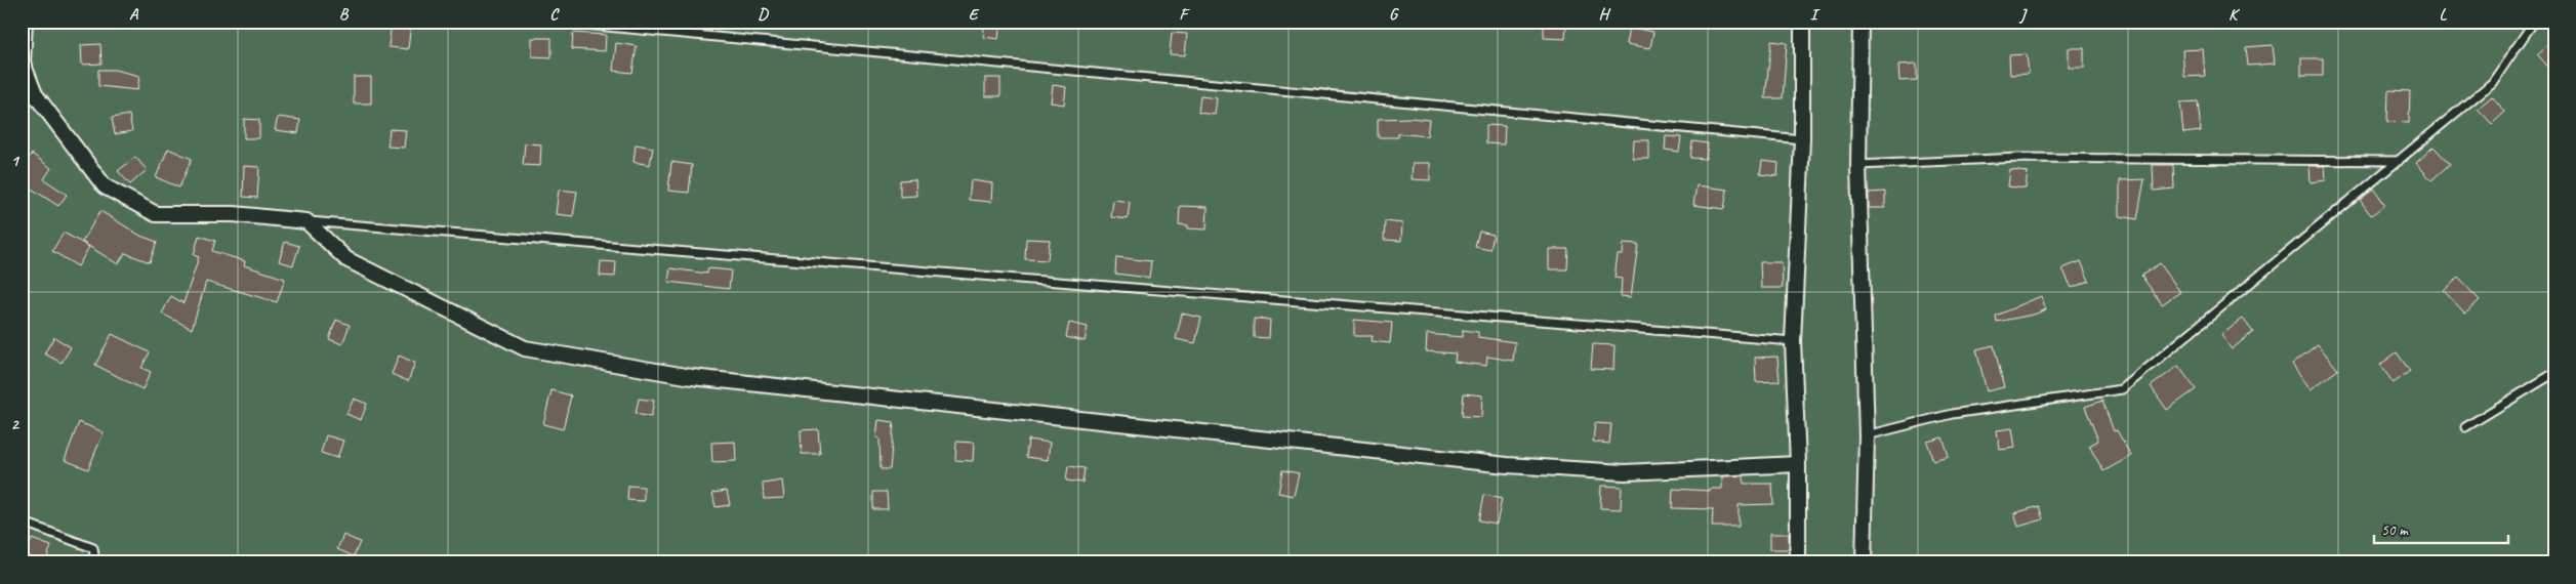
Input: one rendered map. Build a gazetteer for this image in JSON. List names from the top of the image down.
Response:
{
  "scale_bar": "50 m",
  "grid": {
    "columns": [
      "A",
      "B",
      "C",
      "D",
      "E",
      "F",
      "G",
      "H",
      "I",
      "J",
      "K",
      "L"
    ],
    "rows": ["1", "2"]
  }
}
